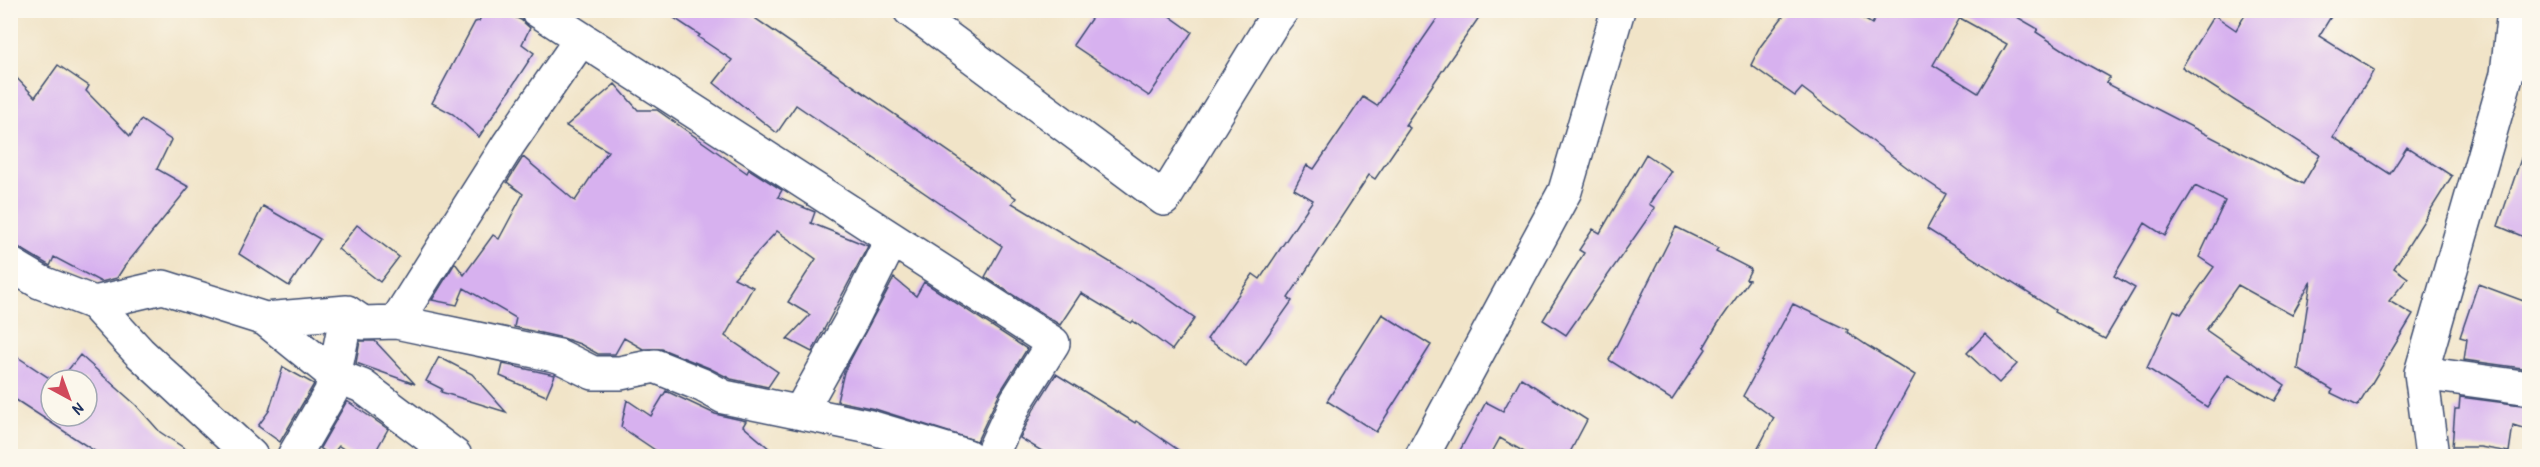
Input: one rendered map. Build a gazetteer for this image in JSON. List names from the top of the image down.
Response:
{
  "north": "bottom right"
}
